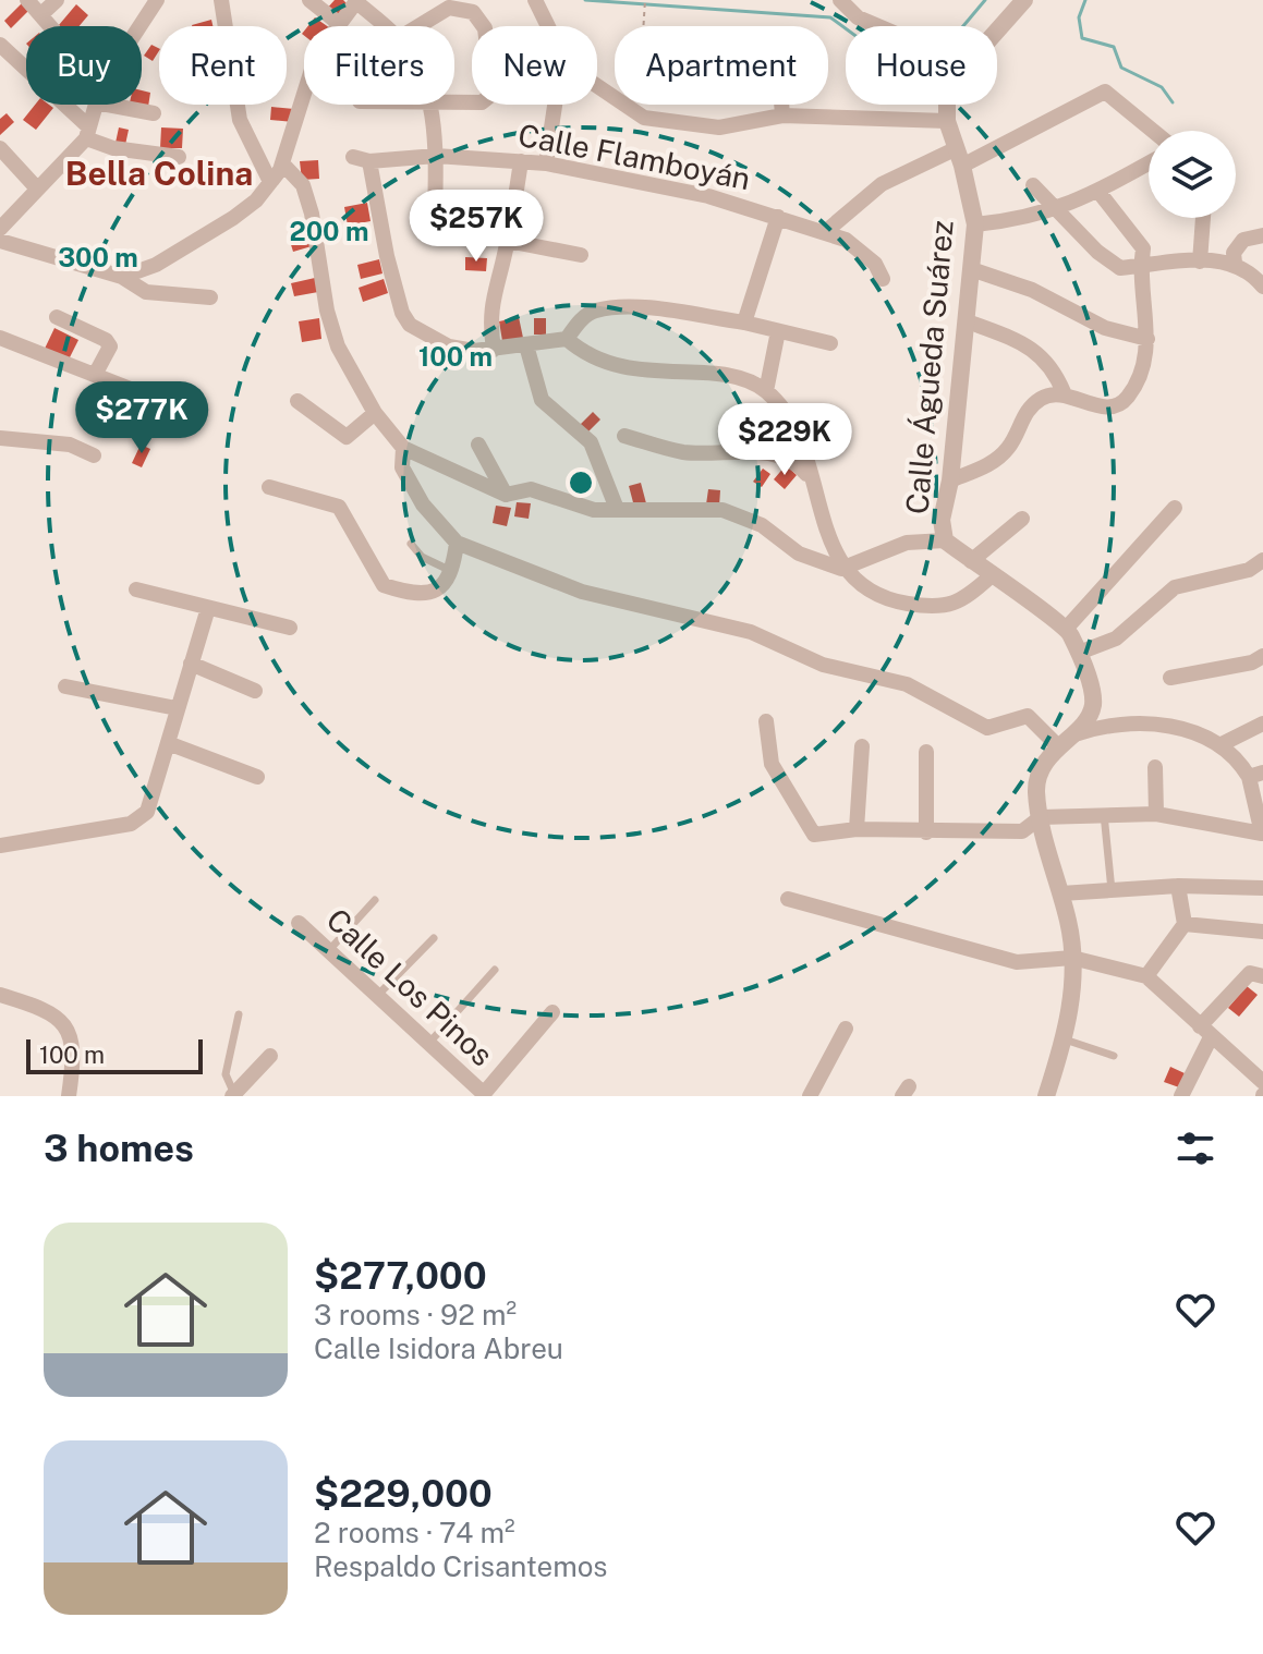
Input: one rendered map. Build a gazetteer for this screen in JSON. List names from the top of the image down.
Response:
{
  "streets": {
    "street": ["Calle Flamboyán", "Calle Águeda Suárez", "Calle Los Pinos"]
  },
  "districts": ["Bella Colina"],
  "scale_bar": "100 m",
  "page": {
    "chip": [
      "Buy",
      "Rent",
      "Filters",
      "New",
      "Apartment",
      "House"
    ],
    "price": ["$257K", "$277K", "$229K"],
    "scale": "100 m",
    "heading": "3 homes",
    "list": [
      {
        "name": "$277,000",
        "note": "3 rooms · 92 m² · Calle Isidora Abreu"
      },
      {
        "name": "$229,000",
        "note": "2 rooms · 74 m² · Respaldo Crisantemos"
      }
    ]
  },
  "rings": ["200 m", "300 m", "100 m"]
}
